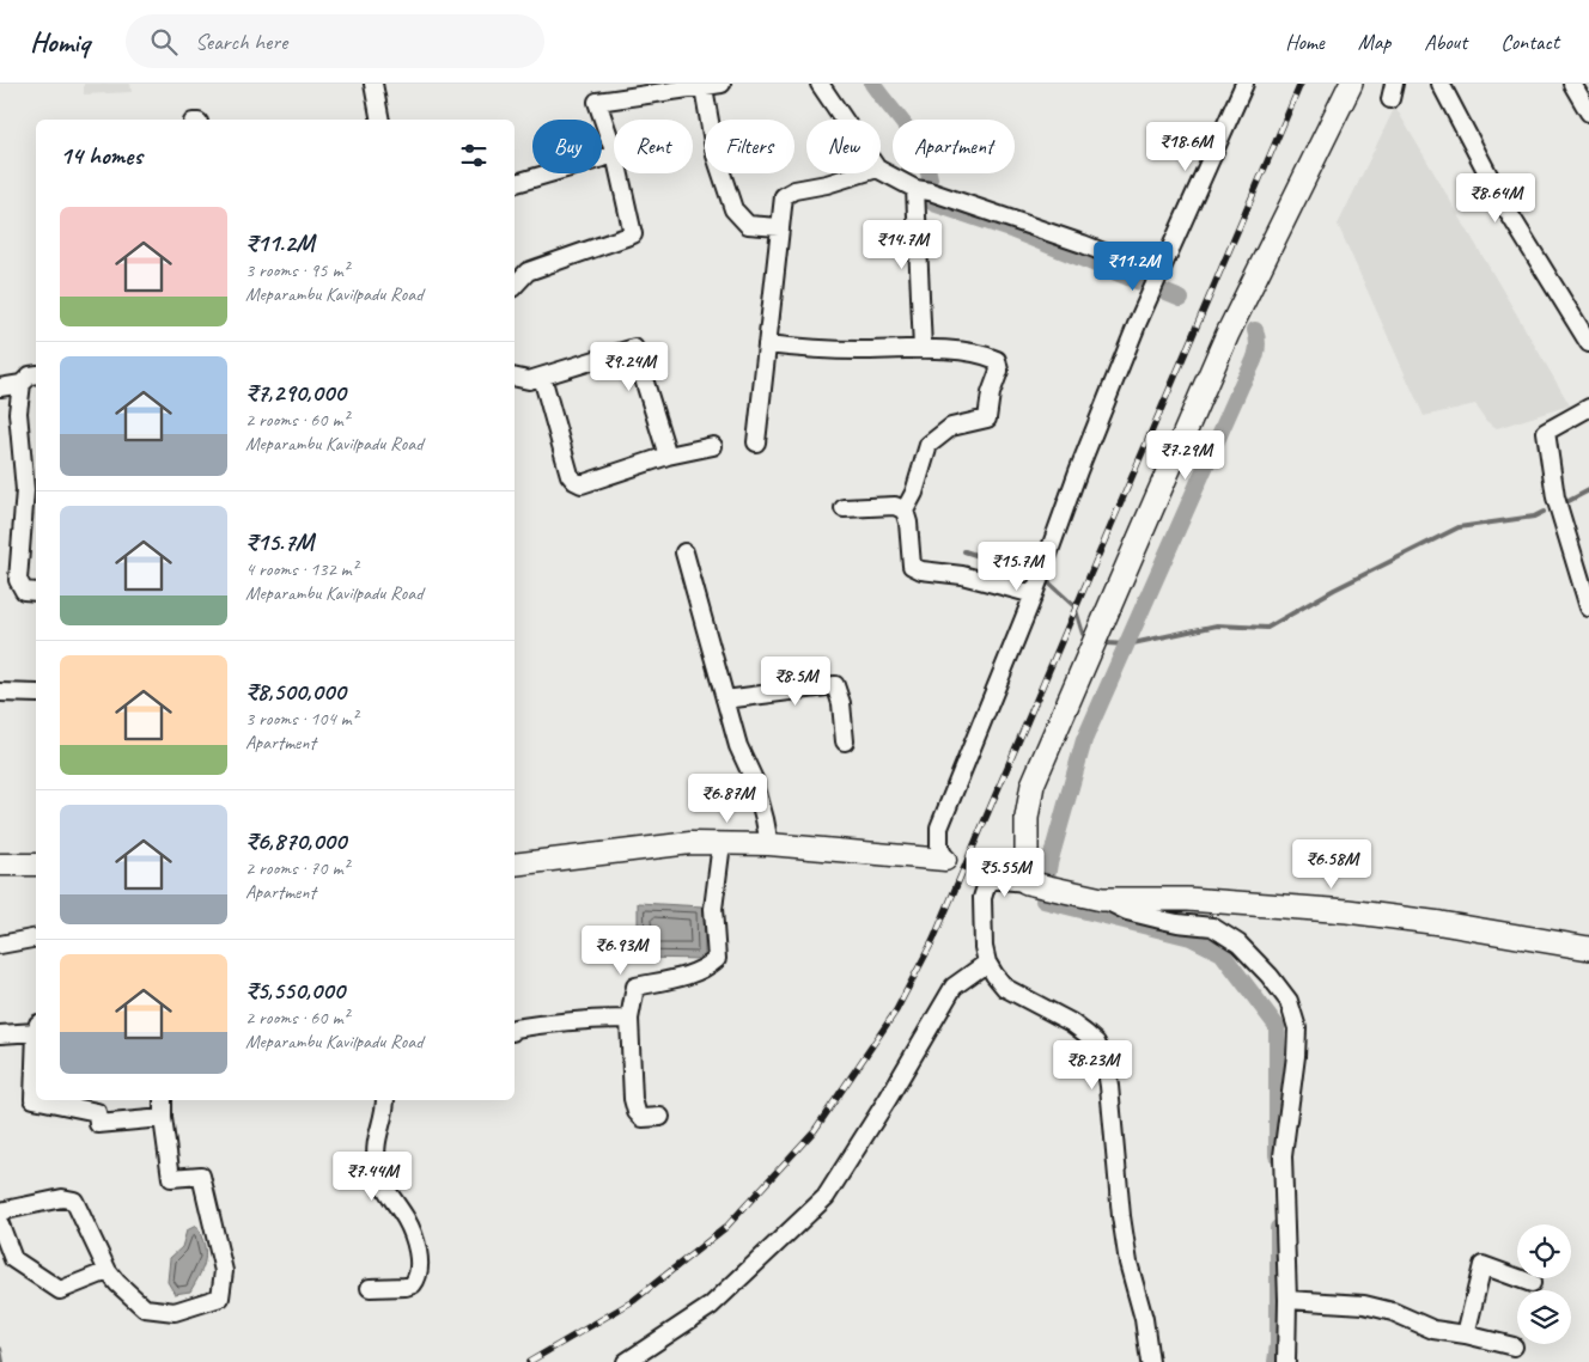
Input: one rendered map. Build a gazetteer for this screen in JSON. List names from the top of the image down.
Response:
{
  "page": {
    "header": "Homiq",
    "search": "Search here",
    "nav": [
      "Home",
      "Map",
      "About",
      "Contact"
    ],
    "chip": [
      "Buy",
      "Rent",
      "Filters",
      "New",
      "Apartment"
    ],
    "heading": "14 homes",
    "price": [
      "₹18.6M",
      "₹8.64M",
      "₹14.7M",
      "₹11.2M",
      "₹9.24M",
      "₹7.29M",
      "₹15.7M",
      "₹8.5M",
      "₹6.87M",
      "₹6.58M",
      "₹5.55M",
      "₹6.93M",
      "₹8.23M",
      "₹7.44M"
    ],
    "list": [
      {
        "name": "₹11.2M",
        "note": "3 rooms · 95 m² · Meparambu Kavilpadu Road"
      },
      {
        "name": "₹7,290,000",
        "note": "2 rooms · 60 m² · Meparambu Kavilpadu Road"
      },
      {
        "name": "₹15.7M",
        "note": "4 rooms · 132 m² · Meparambu Kavilpadu Road"
      },
      {
        "name": "₹8,500,000",
        "note": "3 rooms · 104 m² · Apartment"
      },
      {
        "name": "₹6,870,000",
        "note": "2 rooms · 70 m² · Apartment"
      },
      {
        "name": "₹5,550,000",
        "note": "2 rooms · 60 m² · Meparambu Kavilpadu Road"
      }
    ]
  }
}
